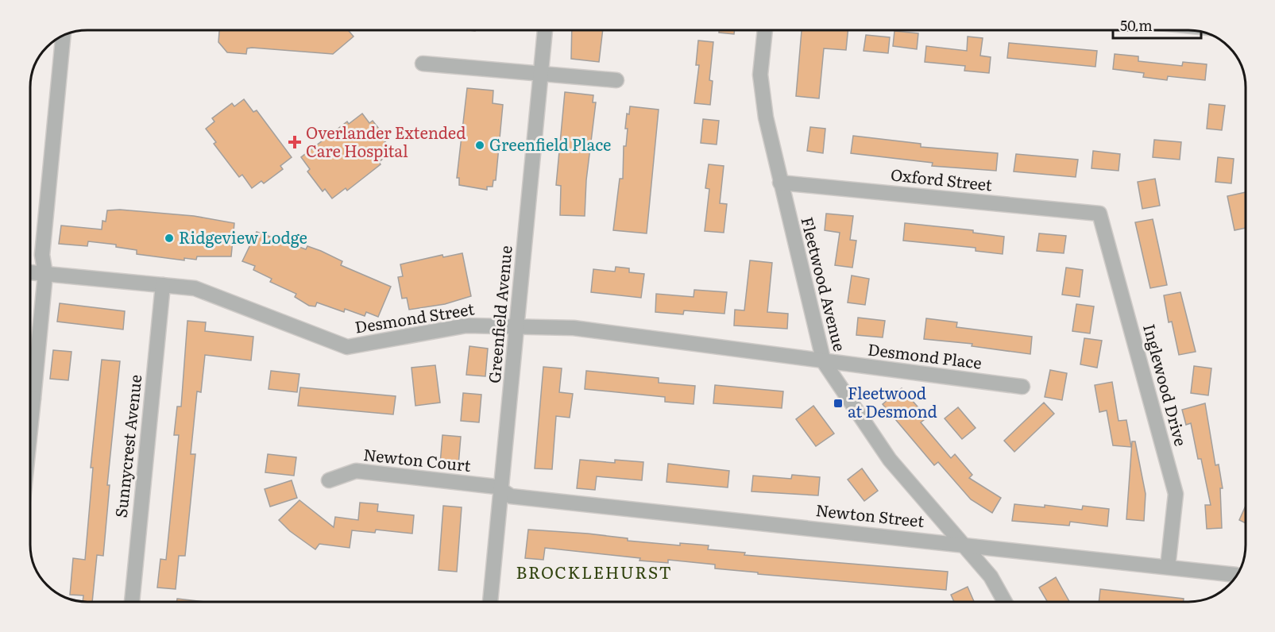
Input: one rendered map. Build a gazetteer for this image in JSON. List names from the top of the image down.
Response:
{
  "streets": {
    "street": [
      "Oxford Street",
      "Fleetwood Avenue",
      "Greenfield Avenue",
      "Desmond Street",
      "Desmond Place",
      "Inglewood Drive",
      "Sunnycrest Avenue",
      "Newton Court",
      "Newton Street"
    ]
  },
  "crossings": [
    ["Oxford Street", "Fleetwood Avenue"],
    ["Oxford Street", "Inglewood Drive"],
    ["Fleetwood Avenue", "Desmond Street"],
    ["Fleetwood Avenue", "Desmond Place"],
    ["Fleetwood Avenue", "Newton Street"],
    ["Greenfield Avenue", "Desmond Street"],
    ["Greenfield Avenue", "Newton Court"],
    ["Greenfield Avenue", "Newton Street"],
    ["Desmond Street", "Desmond Place"],
    ["Desmond Street", "Sunnycrest Avenue"],
    ["Inglewood Drive", "Newton Street"],
    ["Newton Court", "Newton Street"]
  ],
  "districts": ["BROCKLEHURST"],
  "places": {
    "health": ["Overlander Extended Care Hospital"],
    "other": ["Greenfield Place", "Ridgeview Lodge"],
    "transit": ["Fleetwood at Desmond"]
  },
  "scale_bar": "50 m"
}
